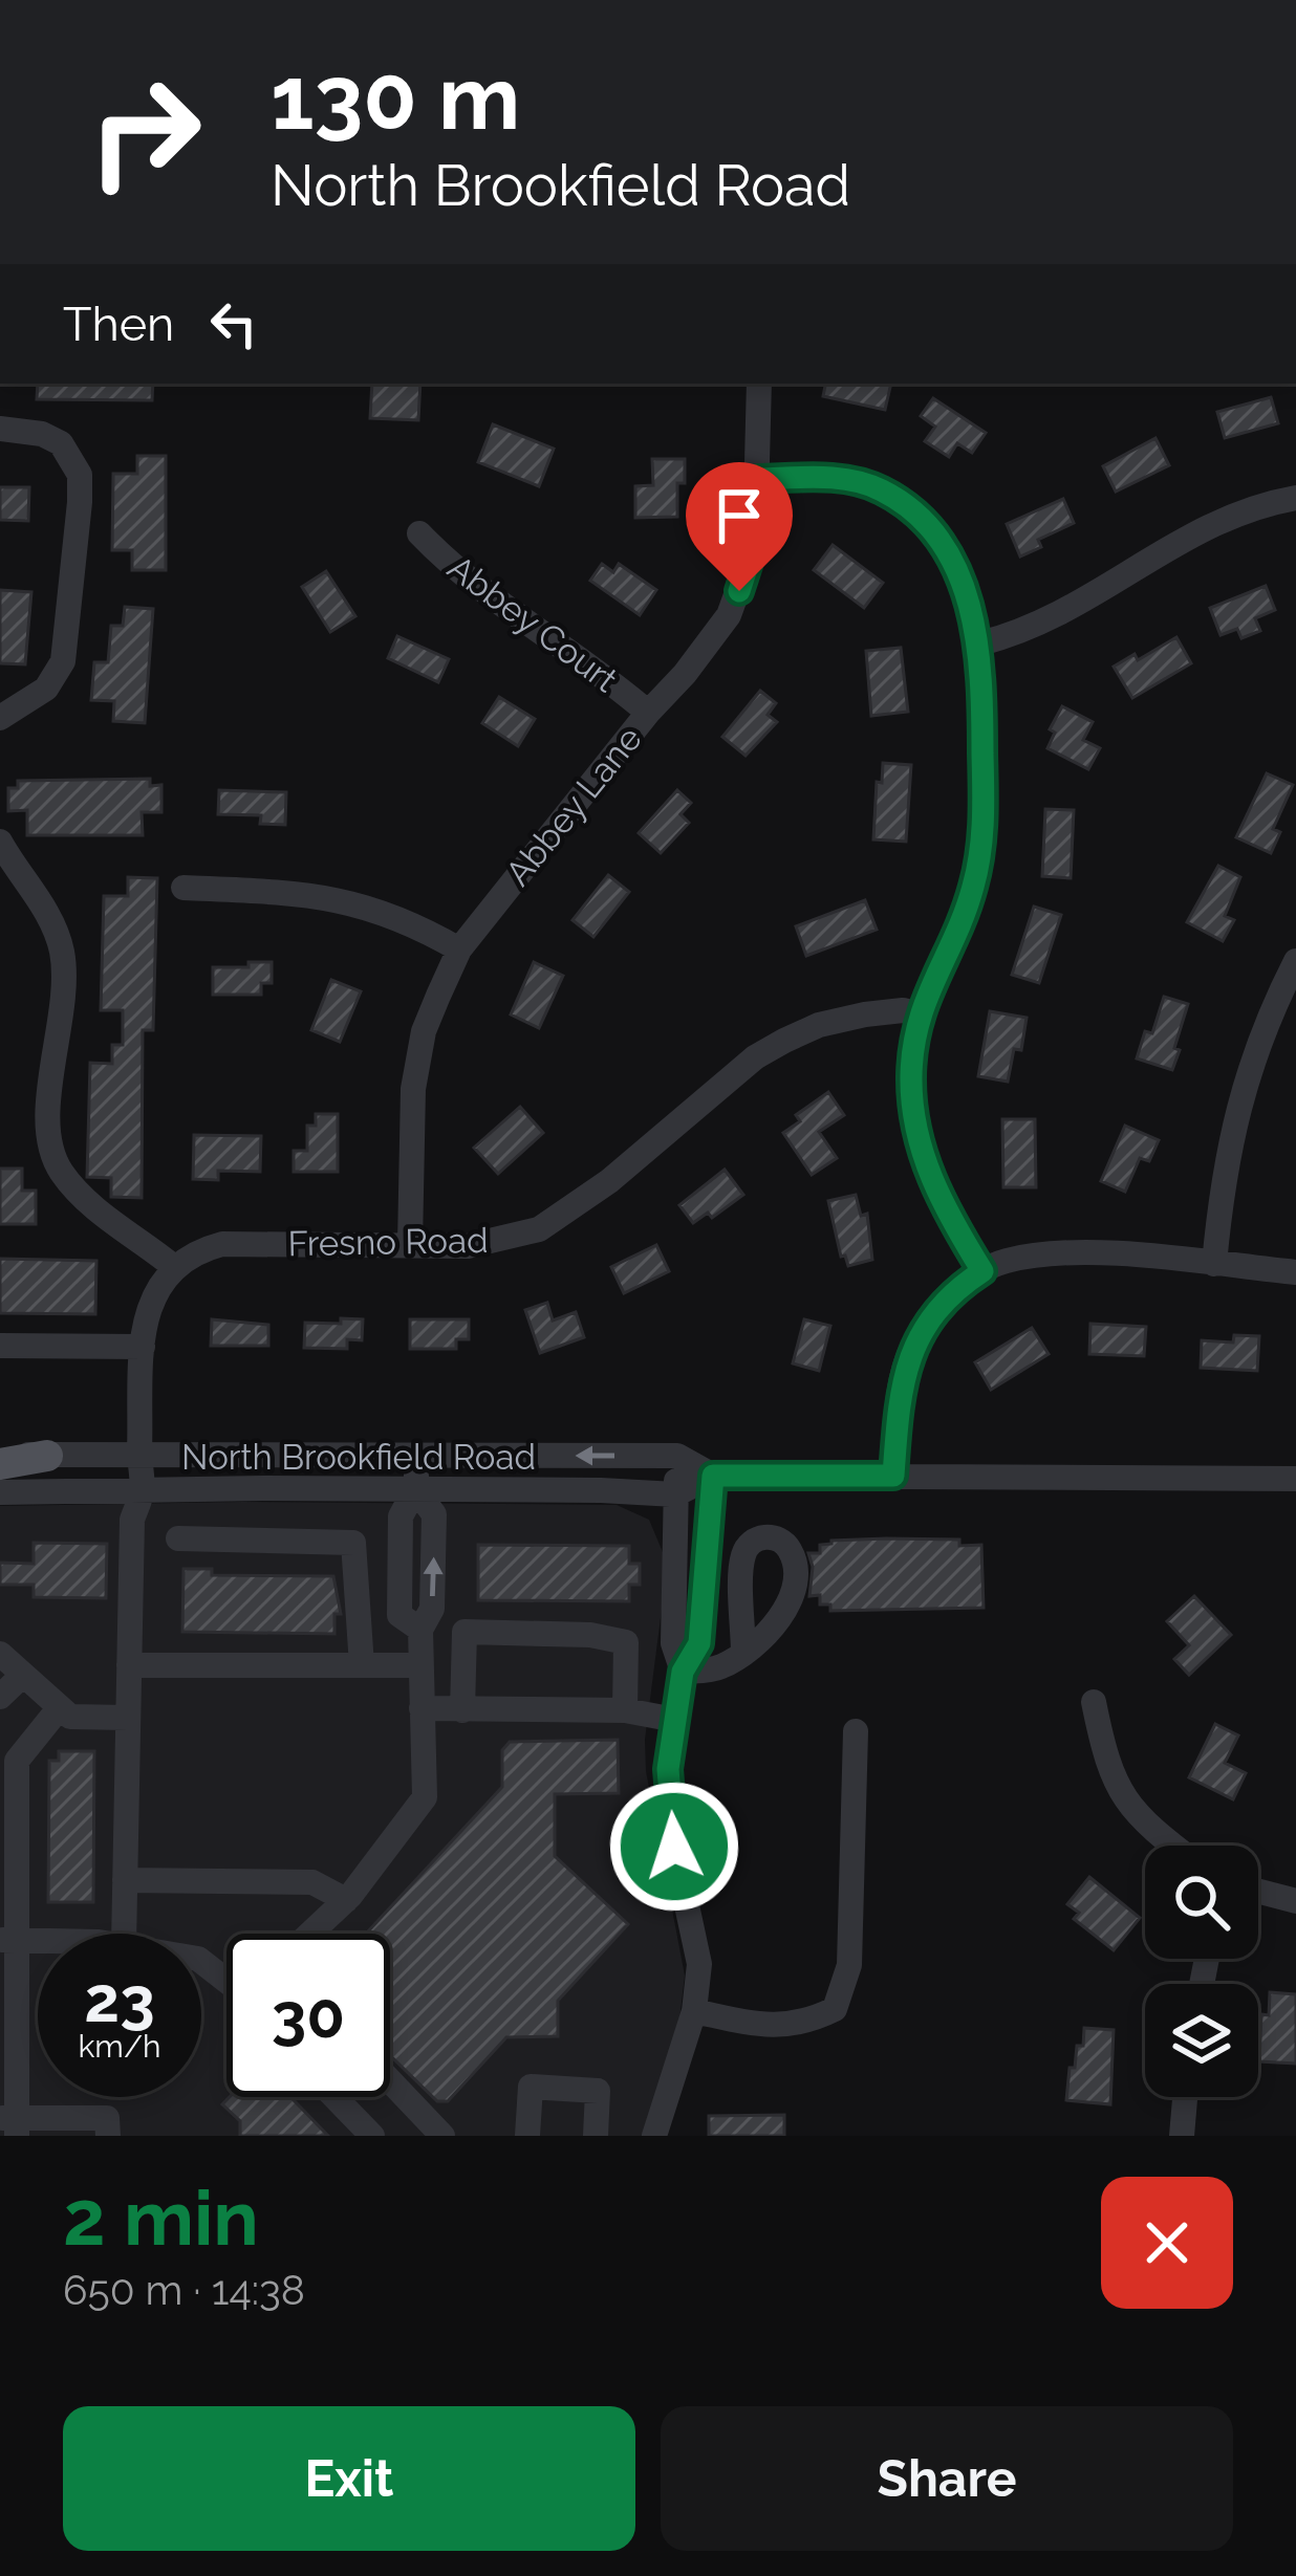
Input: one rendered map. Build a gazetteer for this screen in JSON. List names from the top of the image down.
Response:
{
  "streets": {
    "street": [
      "Abbey Court",
      "Abbey Lane",
      "Fresno Road",
      "North Brookfield Road"
    ]
  },
  "crossings": [
    ["Abbey Court", "Abbey Lane"],
    ["Abbey Lane", "Fresno Road"]
  ],
  "page": {
    "turn": ["130 m", "North Brookfield Road"],
    "then": "Then",
    "speed": "23 km/h",
    "limit": "30",
    "heading": ["2 min", "650 m · 14:38"],
    "buttons": ["Exit", "Share"]
  }
}
